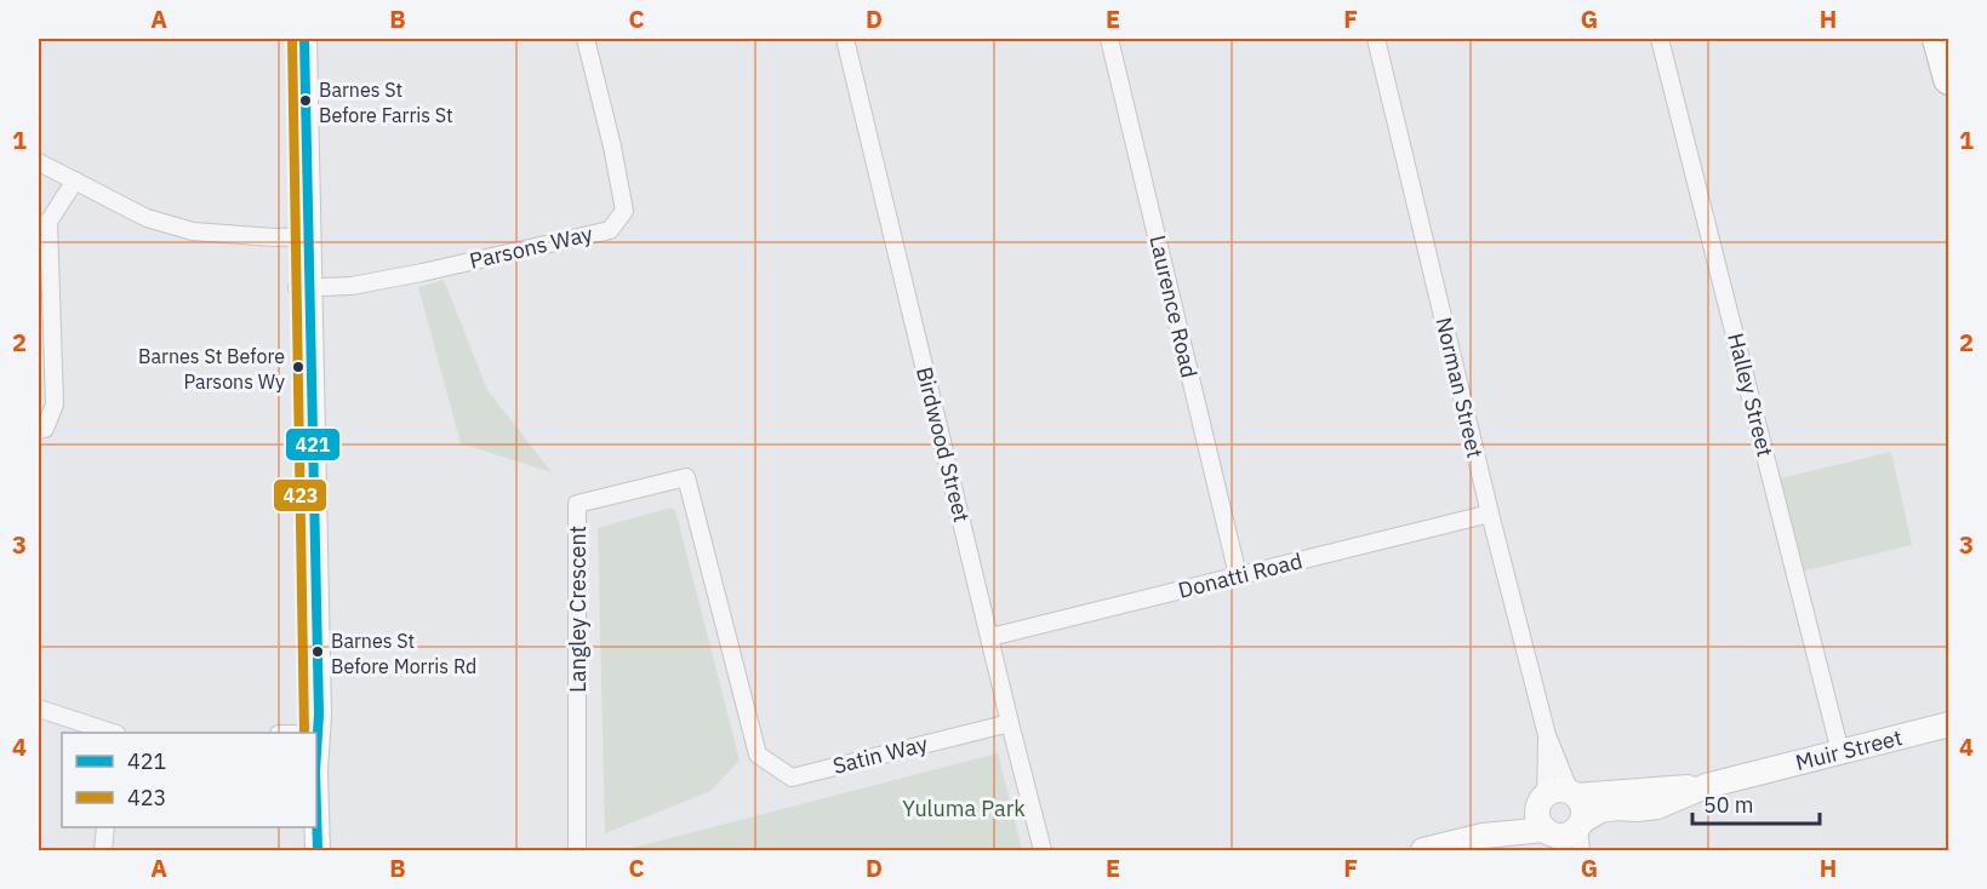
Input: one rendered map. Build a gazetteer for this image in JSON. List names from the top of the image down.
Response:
{
  "streets": {
    "main road": ["Muir Street"],
    "street": [
      "Parsons Way",
      "Laurence Road",
      "Norman Street",
      "Halley Street",
      "Birdwood Street",
      "Donatti Road",
      "Langley Crescent",
      "Satin Way"
    ]
  },
  "crossings": [
    ["Laurence Road", "Donatti Road"],
    ["Norman Street", "Donatti Road"],
    ["Norman Street", "Muir Street"],
    ["Halley Street", "Muir Street"],
    ["Birdwood Street", "Donatti Road"],
    ["Birdwood Street", "Satin Way"],
    ["Langley Crescent", "Satin Way"]
  ],
  "parks": ["Yuluma Park"],
  "places": ["Barnes St Before Farris St", "Barnes St Before Parsons Wy", "Barnes St Before Morris Rd"],
  "lines": ["transit line 421", "transit line 423"],
  "legend": ["421", "423"],
  "scale_bar": "50 m",
  "grid": {
    "columns": [
      "A",
      "B",
      "C",
      "D",
      "E",
      "F",
      "G",
      "H"
    ],
    "rows": [
      "1",
      "2",
      "3",
      "4"
    ]
  }
}
